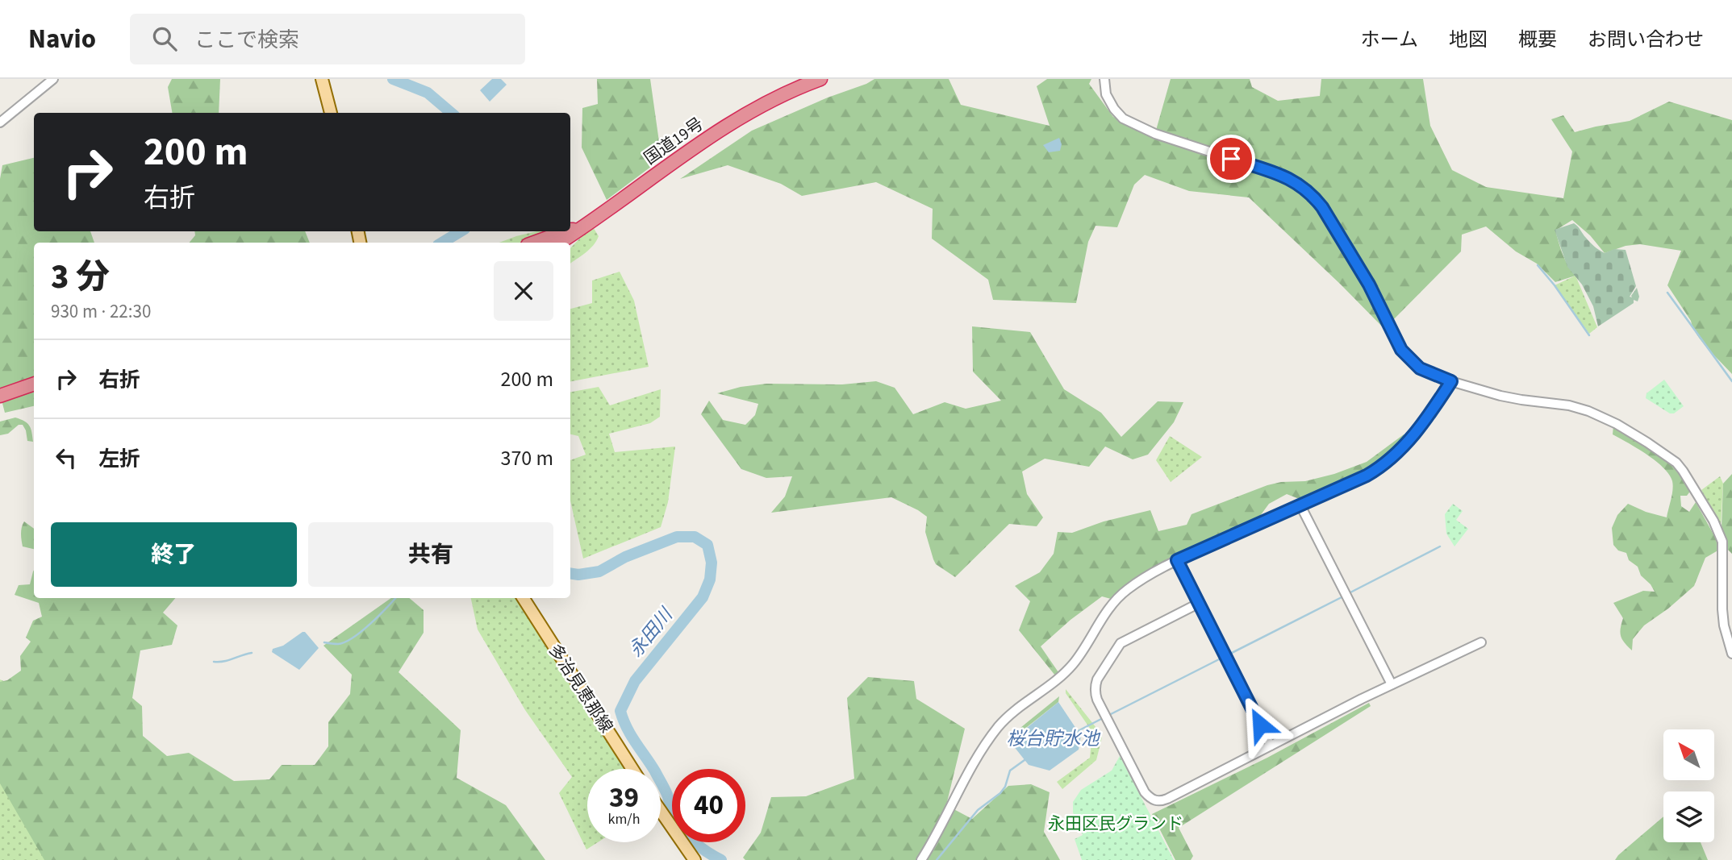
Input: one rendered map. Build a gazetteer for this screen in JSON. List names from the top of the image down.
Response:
{
  "streets": {
    "highway": ["国道19号"],
    "main road": ["多治見恵那線"]
  },
  "water": ["永田川", "桜台貯水池"],
  "parks": ["永田区民グランド"],
  "north": "top left",
  "page": {
    "header": "Navio",
    "search": "ここで検索",
    "nav": [
      "ホーム",
      "地図",
      "概要",
      "お問い合わせ"
    ],
    "turn": ["200 m", "右折"],
    "heading": ["3 分", "930 m · 22:30"],
    "list": [
      {
        "name": "右折",
        "value": "200 m"
      },
      {
        "name": "左折",
        "value": "370 m"
      }
    ],
    "buttons": ["終了", "共有"],
    "speed": "39 km/h",
    "limit": "40"
  }
}
